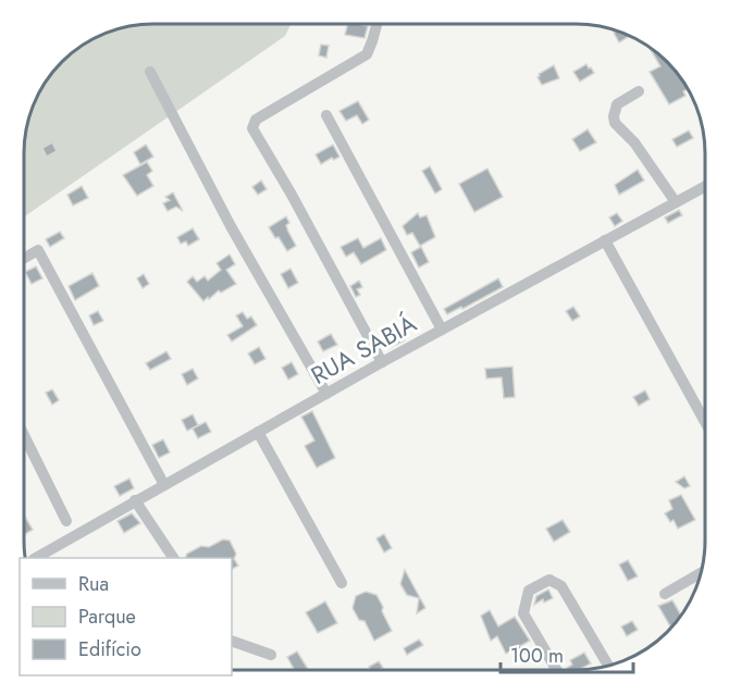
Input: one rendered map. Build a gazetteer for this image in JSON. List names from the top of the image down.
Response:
{
  "streets": {
    "street": ["RUA SABIÁ"]
  },
  "legend": ["Rua", "Parque", "Edifício"],
  "scale_bar": "100 m"
}
